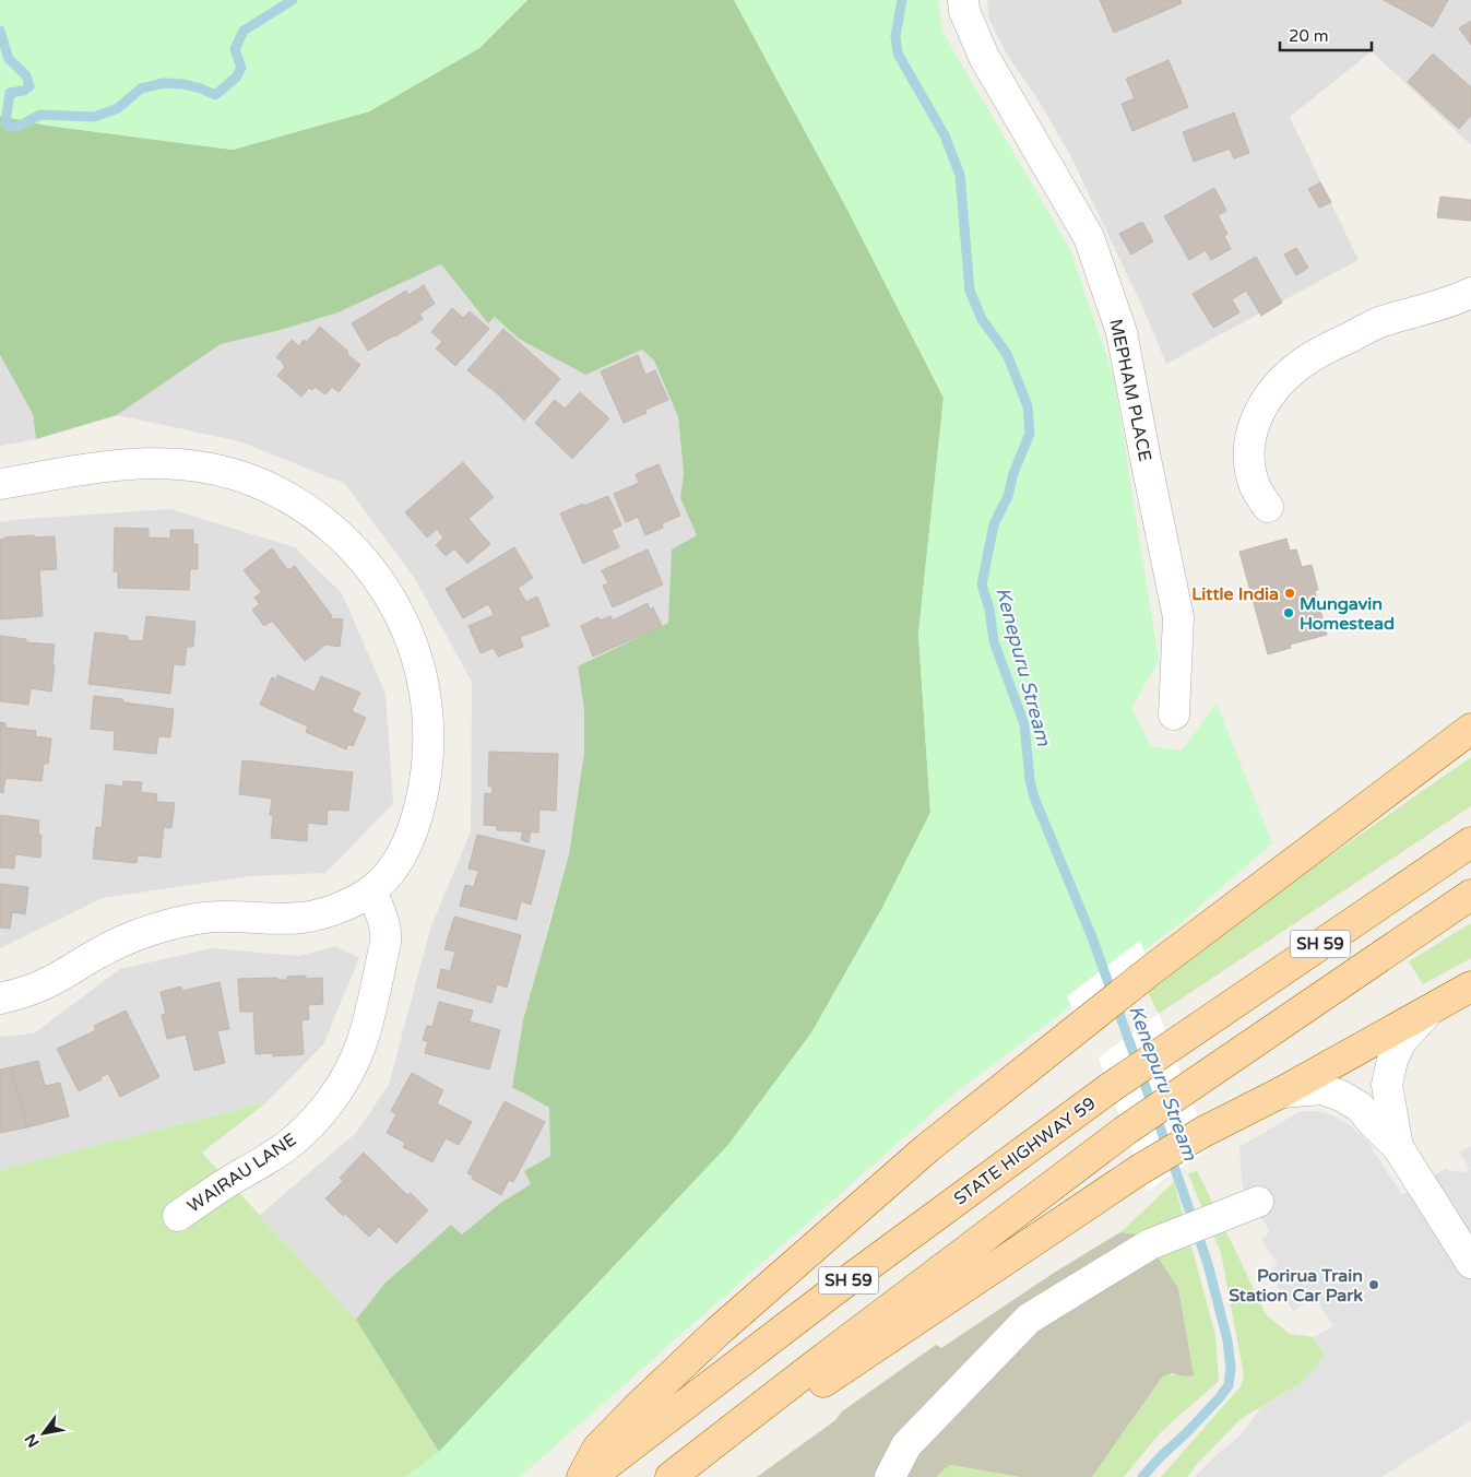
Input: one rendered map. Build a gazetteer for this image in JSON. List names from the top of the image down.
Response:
{
  "streets": {
    "main road": ["SH 59", "STATE HIGHWAY 59"],
    "street": ["MEPHAM PLACE", "WAIRAU LANE"]
  },
  "water": ["Kenepuru Stream"],
  "places": ["Little India", "Mungavin Homestead", "Porirua Train Station Car Park"],
  "scale_bar": "20 m",
  "north": "bottom left"
}
